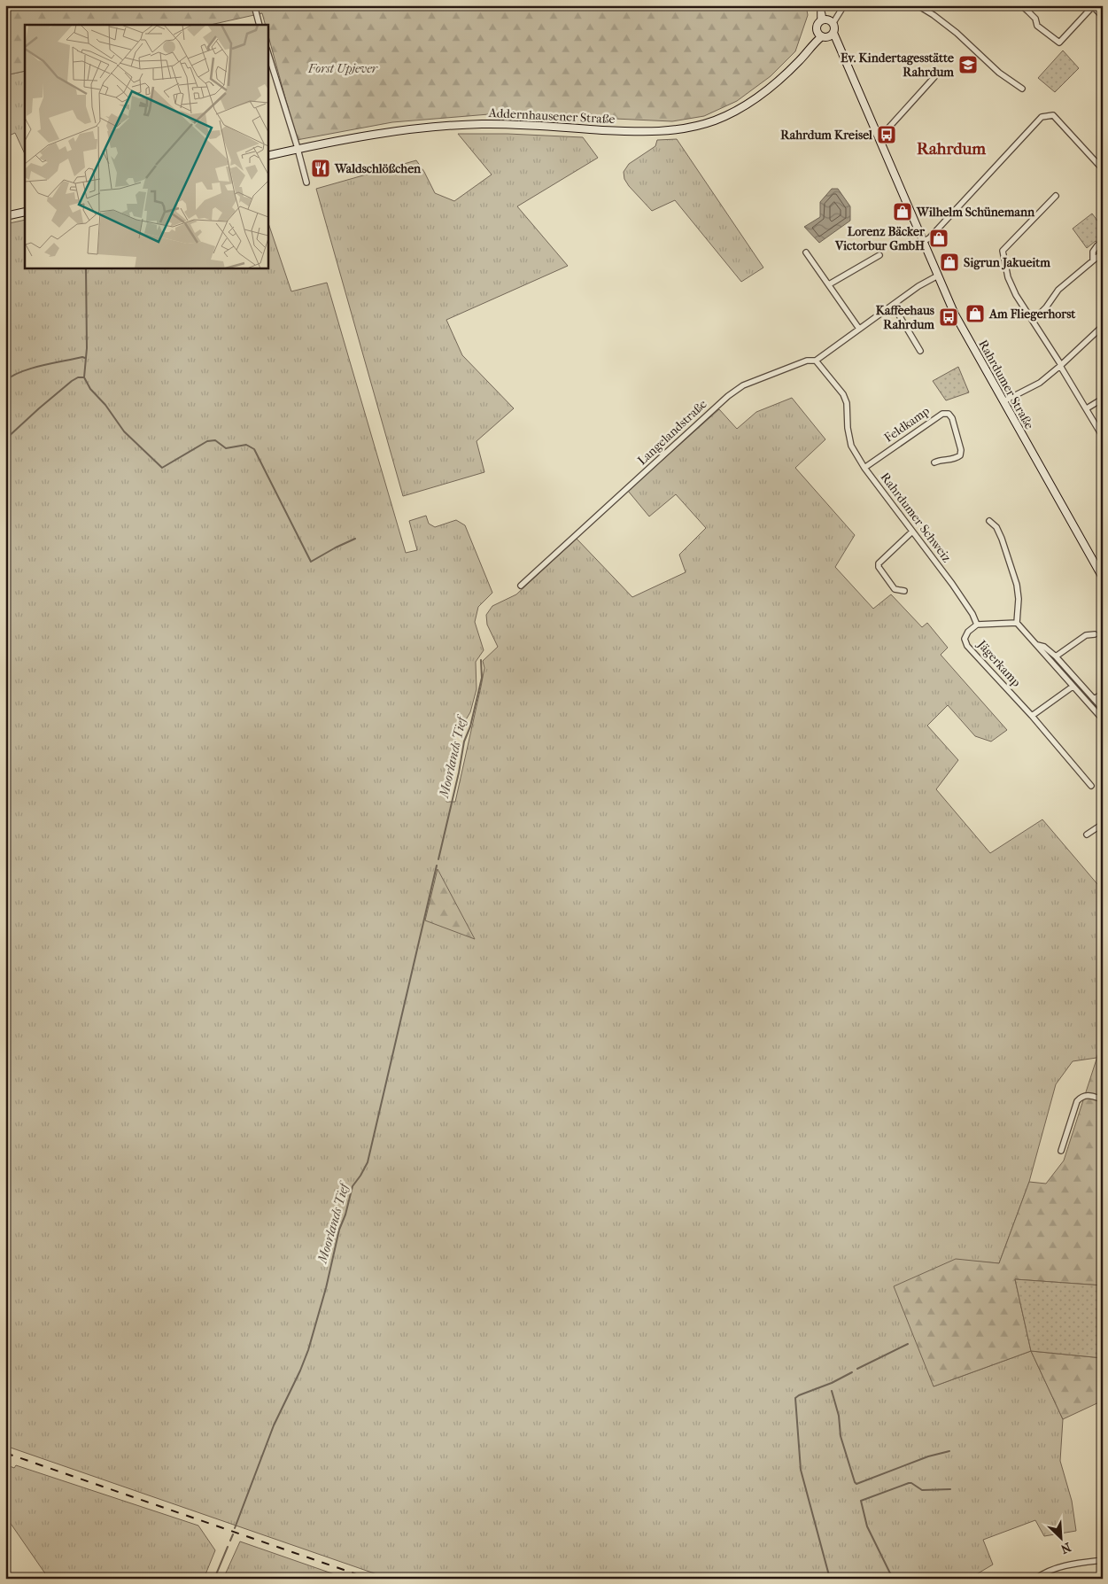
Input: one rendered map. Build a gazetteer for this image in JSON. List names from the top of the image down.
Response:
{
  "streets": {
    "street": [
      "Addernhausener Straße",
      "Rahrdumer Straße",
      "Feldkamp",
      "Langelandstraße",
      "Rahrdumer Schweiz",
      "Jägerkamp"
    ]
  },
  "crossings": [
    ["Addernhausener Straße", "Rahrdumer Straße"],
    ["Rahrdumer Straße", "Langelandstraße"],
    ["Feldkamp", "Rahrdumer Schweiz"],
    ["Langelandstraße", "Rahrdumer Schweiz"],
    ["Rahrdumer Schweiz", "Jägerkamp"]
  ],
  "districts": ["Rahrdum"],
  "water": ["Moorlands Tief"],
  "parks": ["Forst Upjever"],
  "places": {
    "school or university": ["Ev. Kindertagesstätte Rahrdum"],
    "bus stop": ["Rahrdum Kreisel", "Kaffeehaus Rahrdum"],
    "restaurant": ["Waldschlößchen"],
    "shop": [
      "Wilhelm Schünemann",
      "Lorenz Bäcker Victorbur GmbH",
      "Sigrun Jakueitm",
      "Am Fliegerhorst"
    ]
  },
  "north": "bottom right"
}
